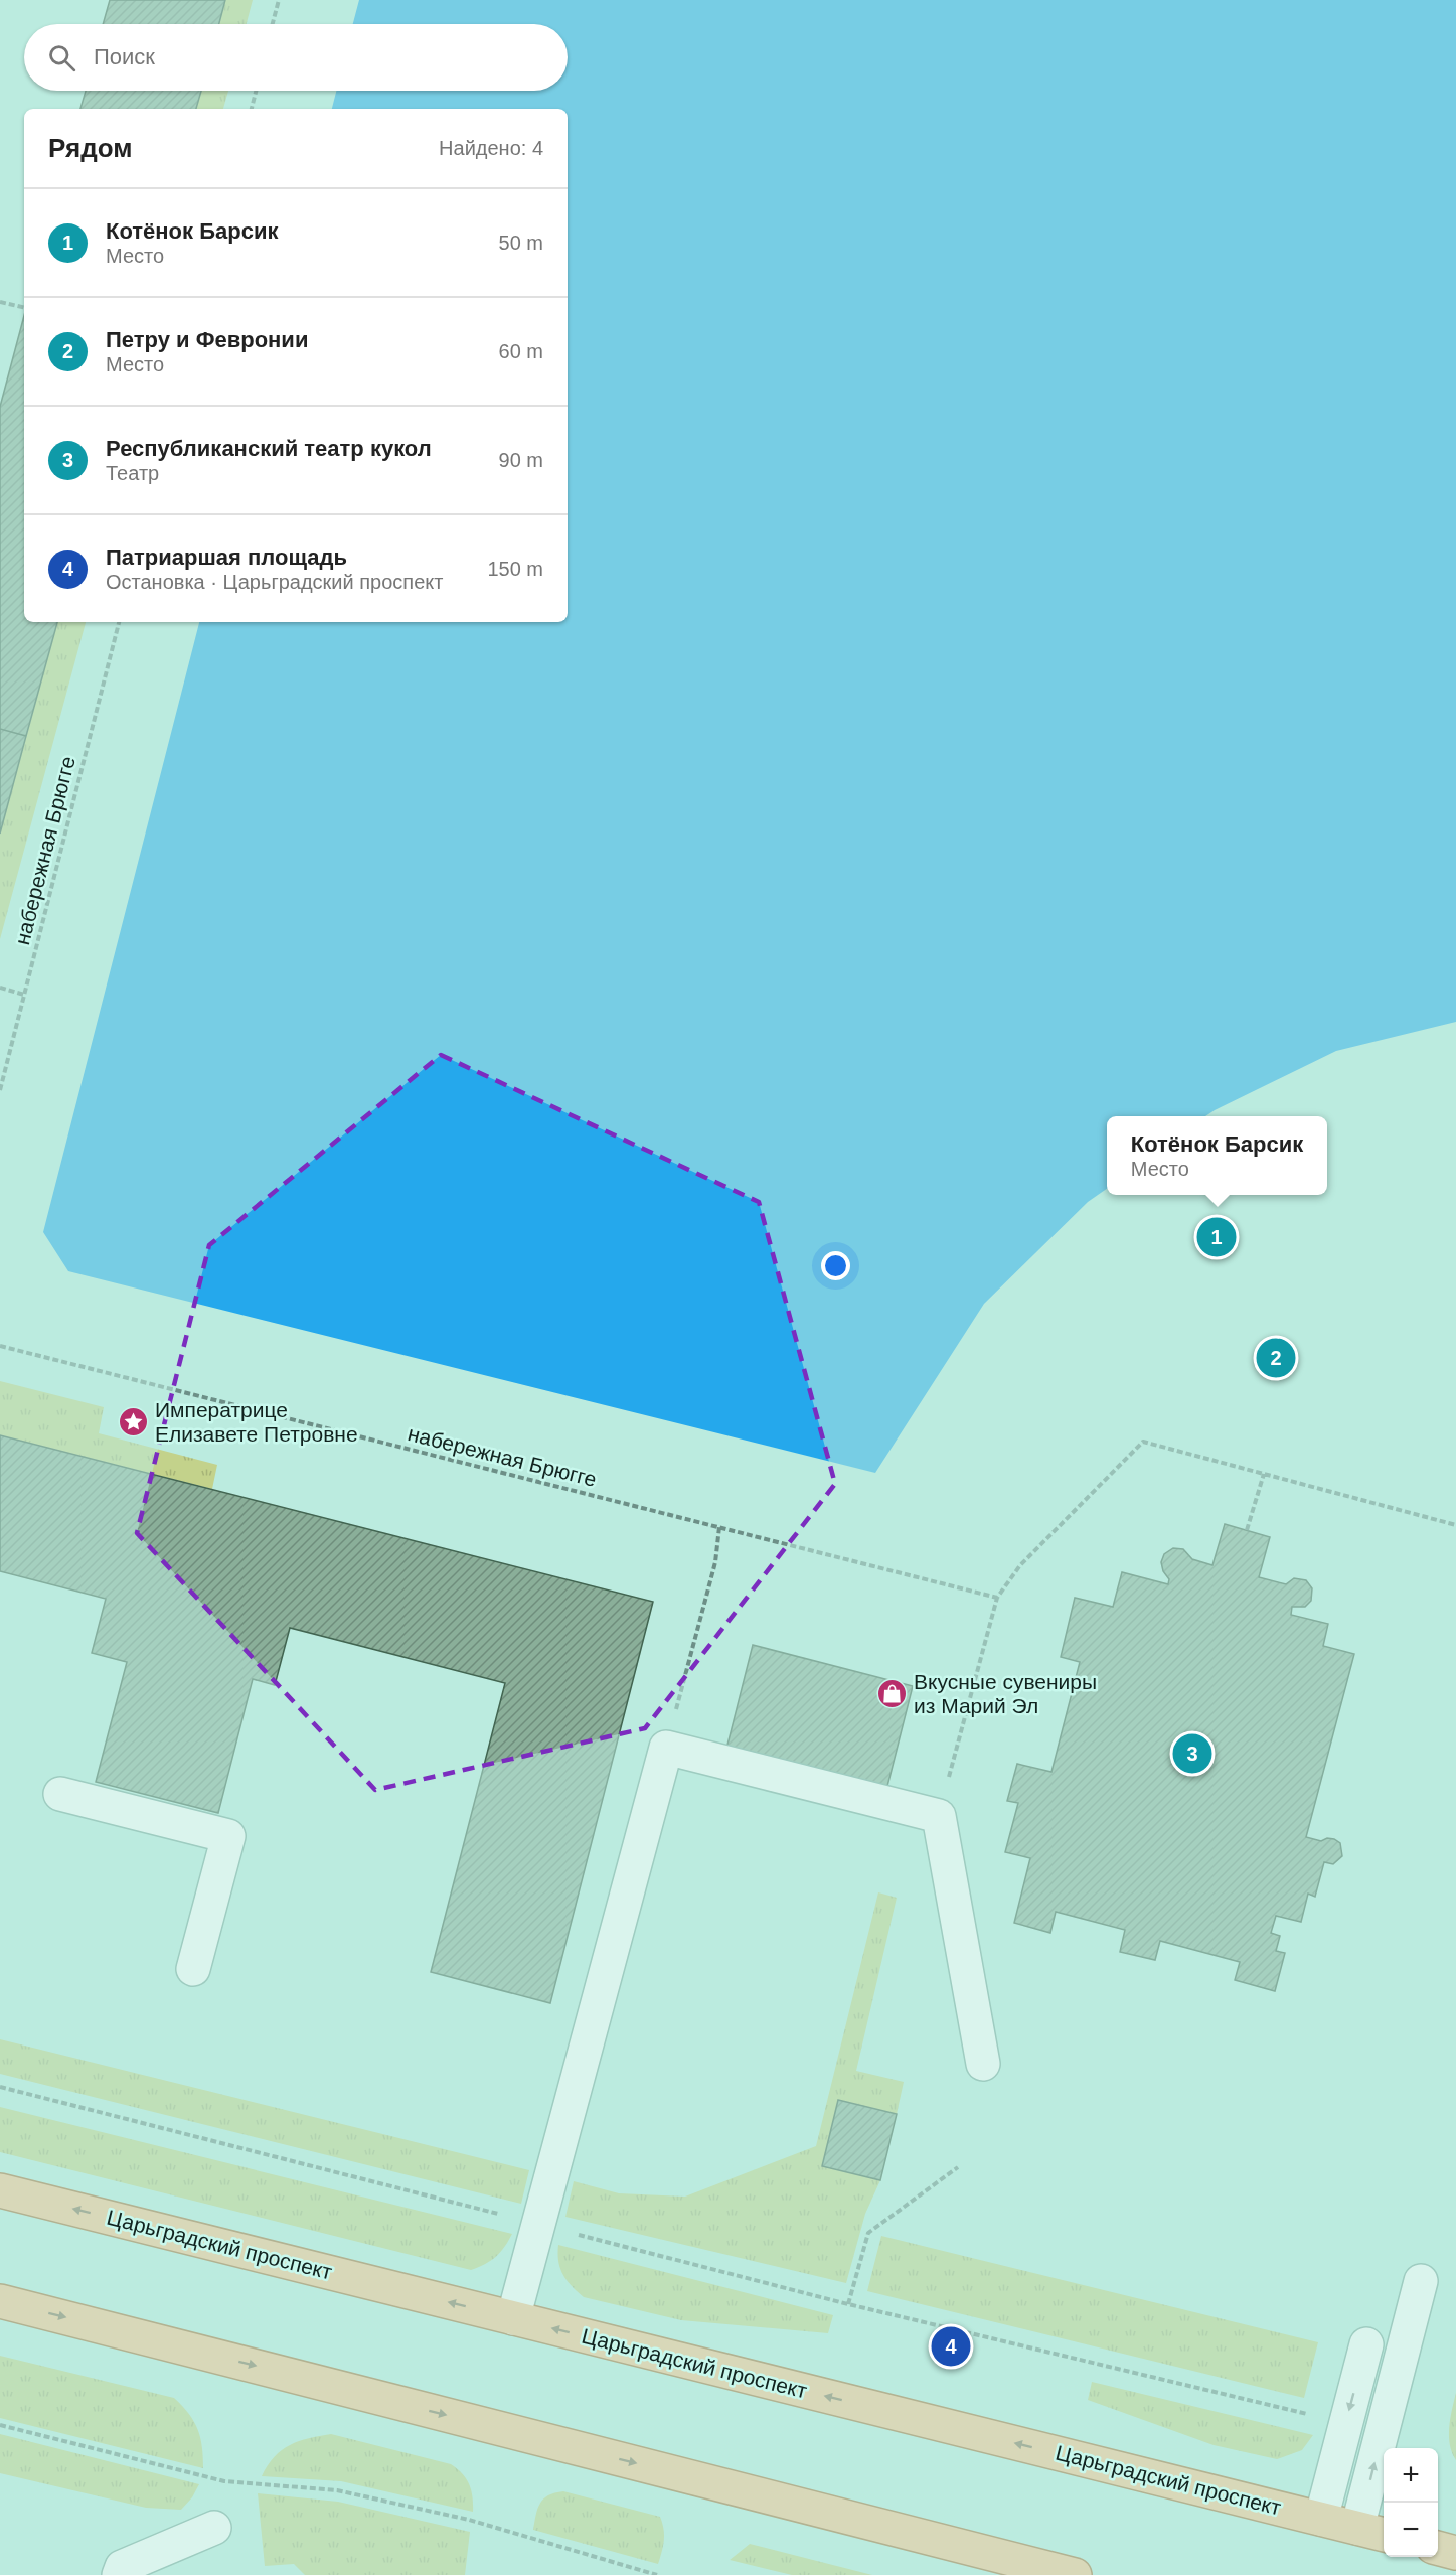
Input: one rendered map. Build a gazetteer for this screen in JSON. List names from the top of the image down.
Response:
{
  "streets": {
    "main road": ["Царьградский проспект"],
    "path": ["набережная Брюгге"]
  },
  "places": {
    "place": ["Императрице Елизавете Петровне"],
    "shop": ["Вкусные сувениры из Марий Эл"]
  },
  "page": {
    "search": "Поиск",
    "heading": ["Рядом", "Найдено: 4"],
    "list": [
      {
        "mark": "1",
        "name": "Котёнок Барсик",
        "note": "Место",
        "value": "50 m"
      },
      {
        "mark": "2",
        "name": "Петру и Февронии",
        "note": "Место",
        "value": "60 m"
      },
      {
        "mark": "3",
        "name": "Республиканский театр кукол",
        "note": "Театр",
        "value": "90 m"
      },
      {
        "mark": "4",
        "name": "Патриаршая площадь",
        "note": "Остановка · Царьградский проспект",
        "value": "150 m"
      }
    ],
    "popup": ["Котёнок Барсик", "Место"],
    "pins": [
      "1",
      "2",
      "3",
      "4"
    ],
    "map_buttons": ["+", "−"]
  }
}
